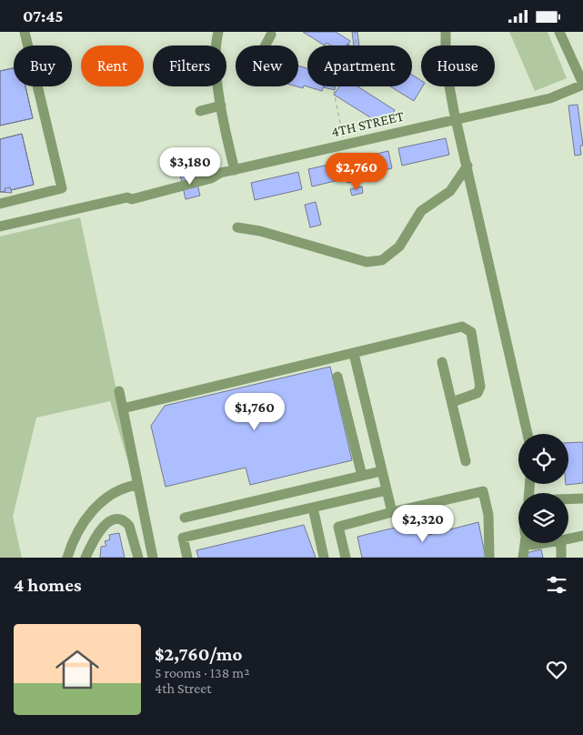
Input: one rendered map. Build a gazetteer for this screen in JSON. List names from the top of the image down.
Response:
{
  "streets": {
    "street": ["4TH STREET"]
  },
  "page": {
    "status": "07:45",
    "chip": [
      "Buy",
      "Rent",
      "Filters",
      "New",
      "Apartment",
      "House"
    ],
    "price": [
      "$3,180",
      "$2,760",
      "$1,760",
      "$2,320"
    ],
    "heading": "4 homes",
    "list": [
      {
        "name": "$2,760/mo",
        "note": "5 rooms · 138 m² · 4th Street"
      }
    ]
  }
}
